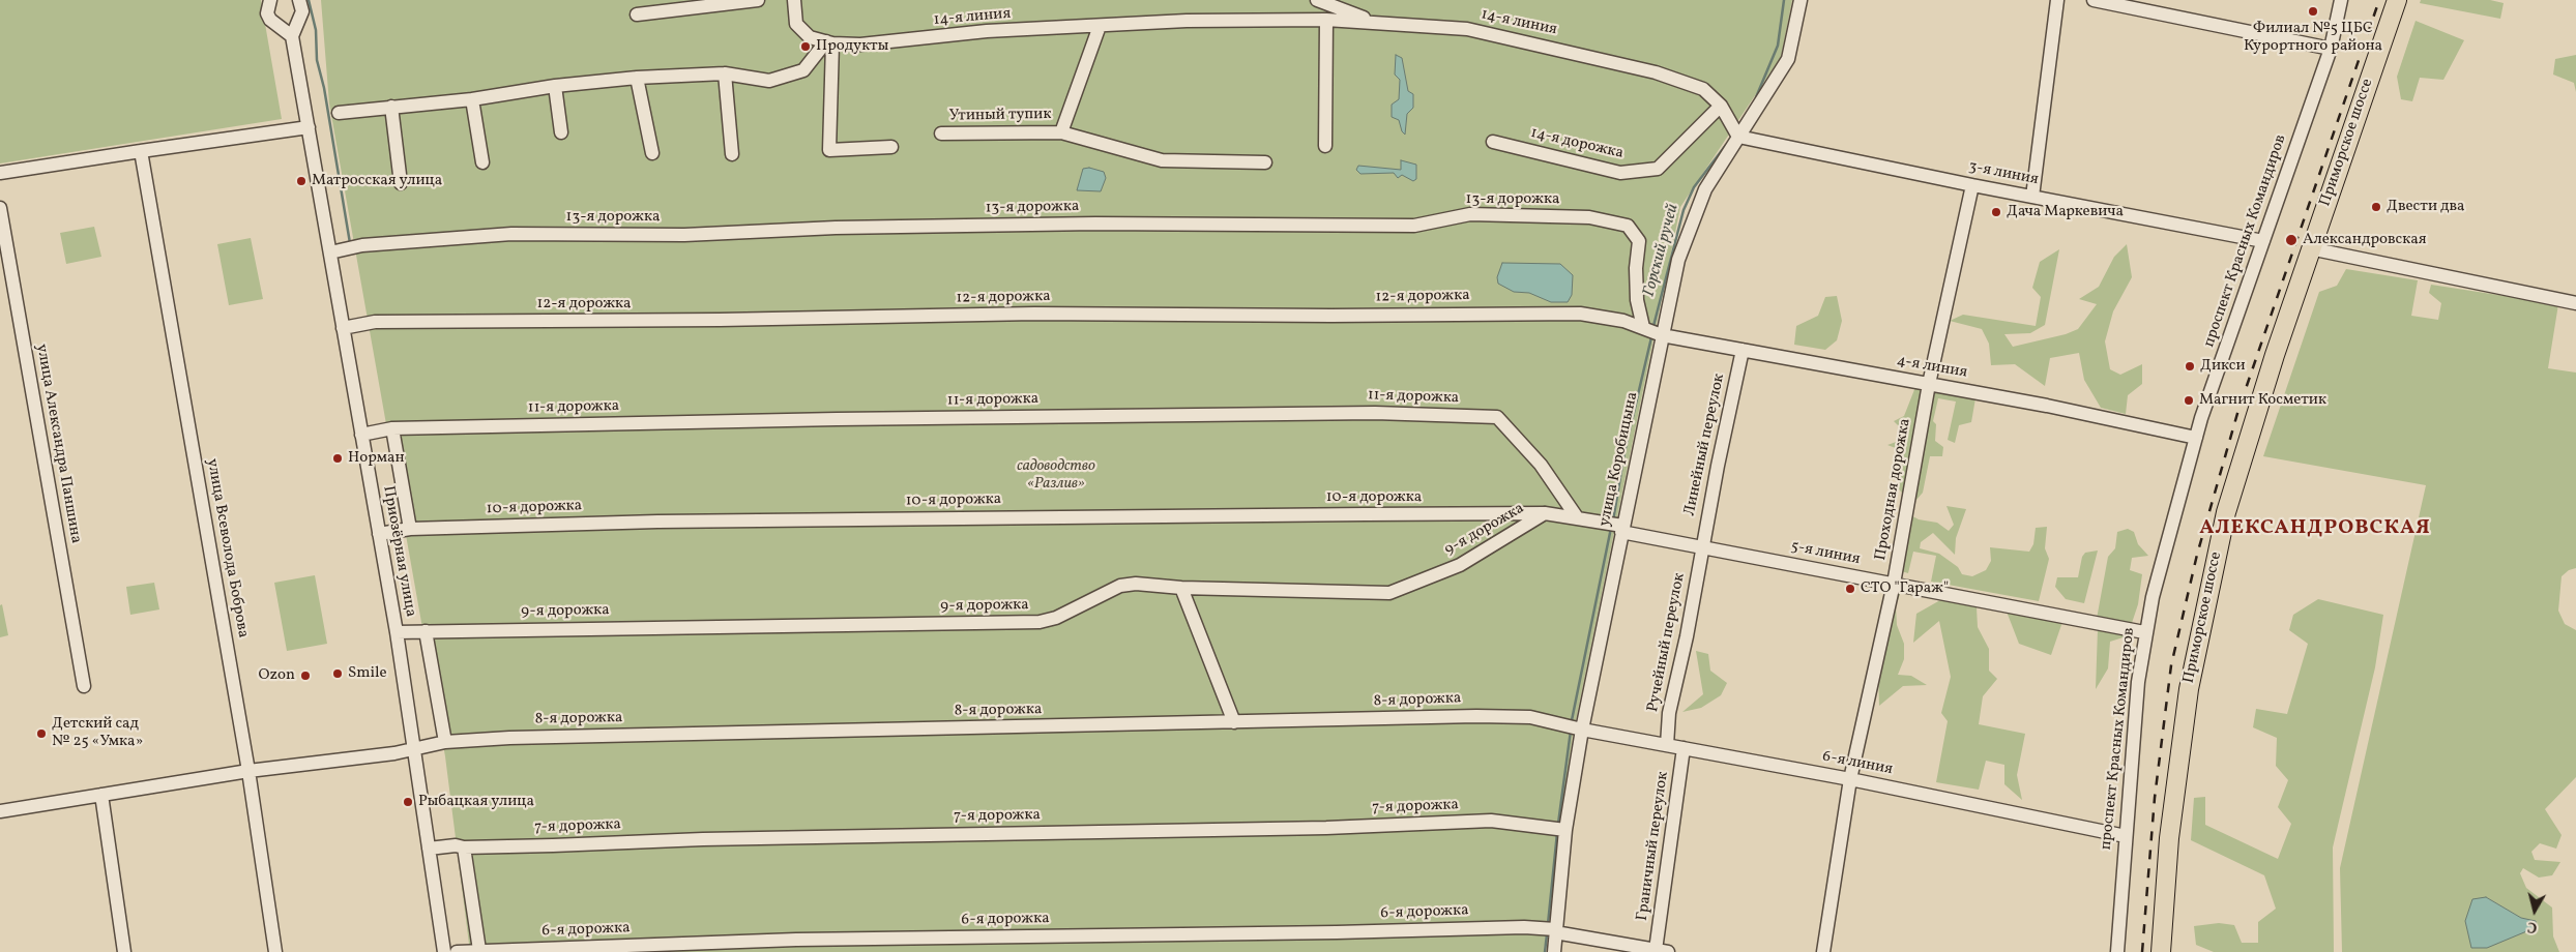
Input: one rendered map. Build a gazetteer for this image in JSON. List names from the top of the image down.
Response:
{
  "streets": {
    "highway": ["Приморское шоссе"],
    "street": [
      "14-я линия",
      "Утиный тупик",
      "14-я дорожка",
      "3-я линия",
      "13-я дорожка",
      "проспект Красных Командиров",
      "12-я дорожка",
      "4-я линия",
      "11-я дорожка",
      "улица Александра Паншина",
      "Линейный переулок",
      "улица Коробицына",
      "Проходная дорожка",
      "10-я дорожка",
      "9-я дорожка",
      "улица Всеволода Боброва",
      "Приозёрная улица",
      "5-я линия",
      "Ручейный переулок",
      "8-я дорожка",
      "6-я линия",
      "7-я дорожка",
      "Граничный переулок",
      "6-я дорожка"
    ]
  },
  "crossings": [
    ["14-я линия", "Утиный тупик"],
    ["14-я линия", "14-я дорожка"],
    ["14-я линия", "3-я линия"],
    ["14-я линия", "улица Коробицына"],
    ["3-я линия", "проспект Красных Командиров"],
    ["3-я линия", "улица Коробицына"],
    ["3-я линия", "Проходная дорожка"],
    ["13-я дорожка", "12-я дорожка"],
    ["13-я дорожка", "Приозёрная улица"],
    ["проспект Красных Командиров", "4-я линия"],
    ["проспект Красных Командиров", "5-я линия"],
    ["проспект Красных Командиров", "6-я линия"],
    ["12-я дорожка", "4-я линия"],
    ["12-я дорожка", "улица Коробицына"],
    ["12-я дорожка", "Приозёрная улица"],
    ["4-я линия", "Линейный переулок"],
    ["4-я линия", "улица Коробицына"],
    ["4-я линия", "Проходная дорожка"],
    ["11-я дорожка", "10-я дорожка"],
    ["11-я дорожка", "Приозёрная улица"],
    ["Линейный переулок", "5-я линия"],
    ["Линейный переулок", "Ручейный переулок"],
    ["улица Коробицына", "10-я дорожка"],
    ["улица Коробицына", "5-я линия"],
    ["улица Коробицына", "8-я дорожка"],
    ["улица Коробицына", "6-я линия"],
    ["улица Коробицына", "7-я дорожка"],
    ["улица Коробицына", "6-я дорожка"],
    ["Проходная дорожка", "5-я линия"],
    ["Проходная дорожка", "6-я линия"],
    ["10-я дорожка", "9-я дорожка"],
    ["10-я дорожка", "Приозёрная улица"],
    ["10-я дорожка", "5-я линия"],
    ["9-я дорожка", "Приозёрная улица"],
    ["Приозёрная улица", "8-я дорожка"],
    ["Приозёрная улица", "7-я дорожка"],
    ["5-я линия", "Ручейный переулок"],
    ["Ручейный переулок", "6-я линия"],
    ["8-я дорожка", "6-я линия"],
    ["6-я линия", "Граничный переулок"],
    ["Граничный переулок", "6-я дорожка"]
  ],
  "districts": ["АЛЕКСАНДРОВСКАЯ"],
  "water": ["Горский ручей"],
  "parks": ["садоводство «Разлив»"],
  "places": [
    "Филиал №5 ЦБС Курортного района",
    "Продукты",
    "Матросская улица",
    "Двести два",
    "Дача Маркевича",
    "Александровская",
    "Дикси",
    "Магнит Косметик",
    "Норман",
    "СТО \"Гараж\"",
    "Smile",
    "Ozon",
    "Детский сад № 25 «Умка»",
    "Рыбацкая улица"
  ],
  "north": "bottom"
}
